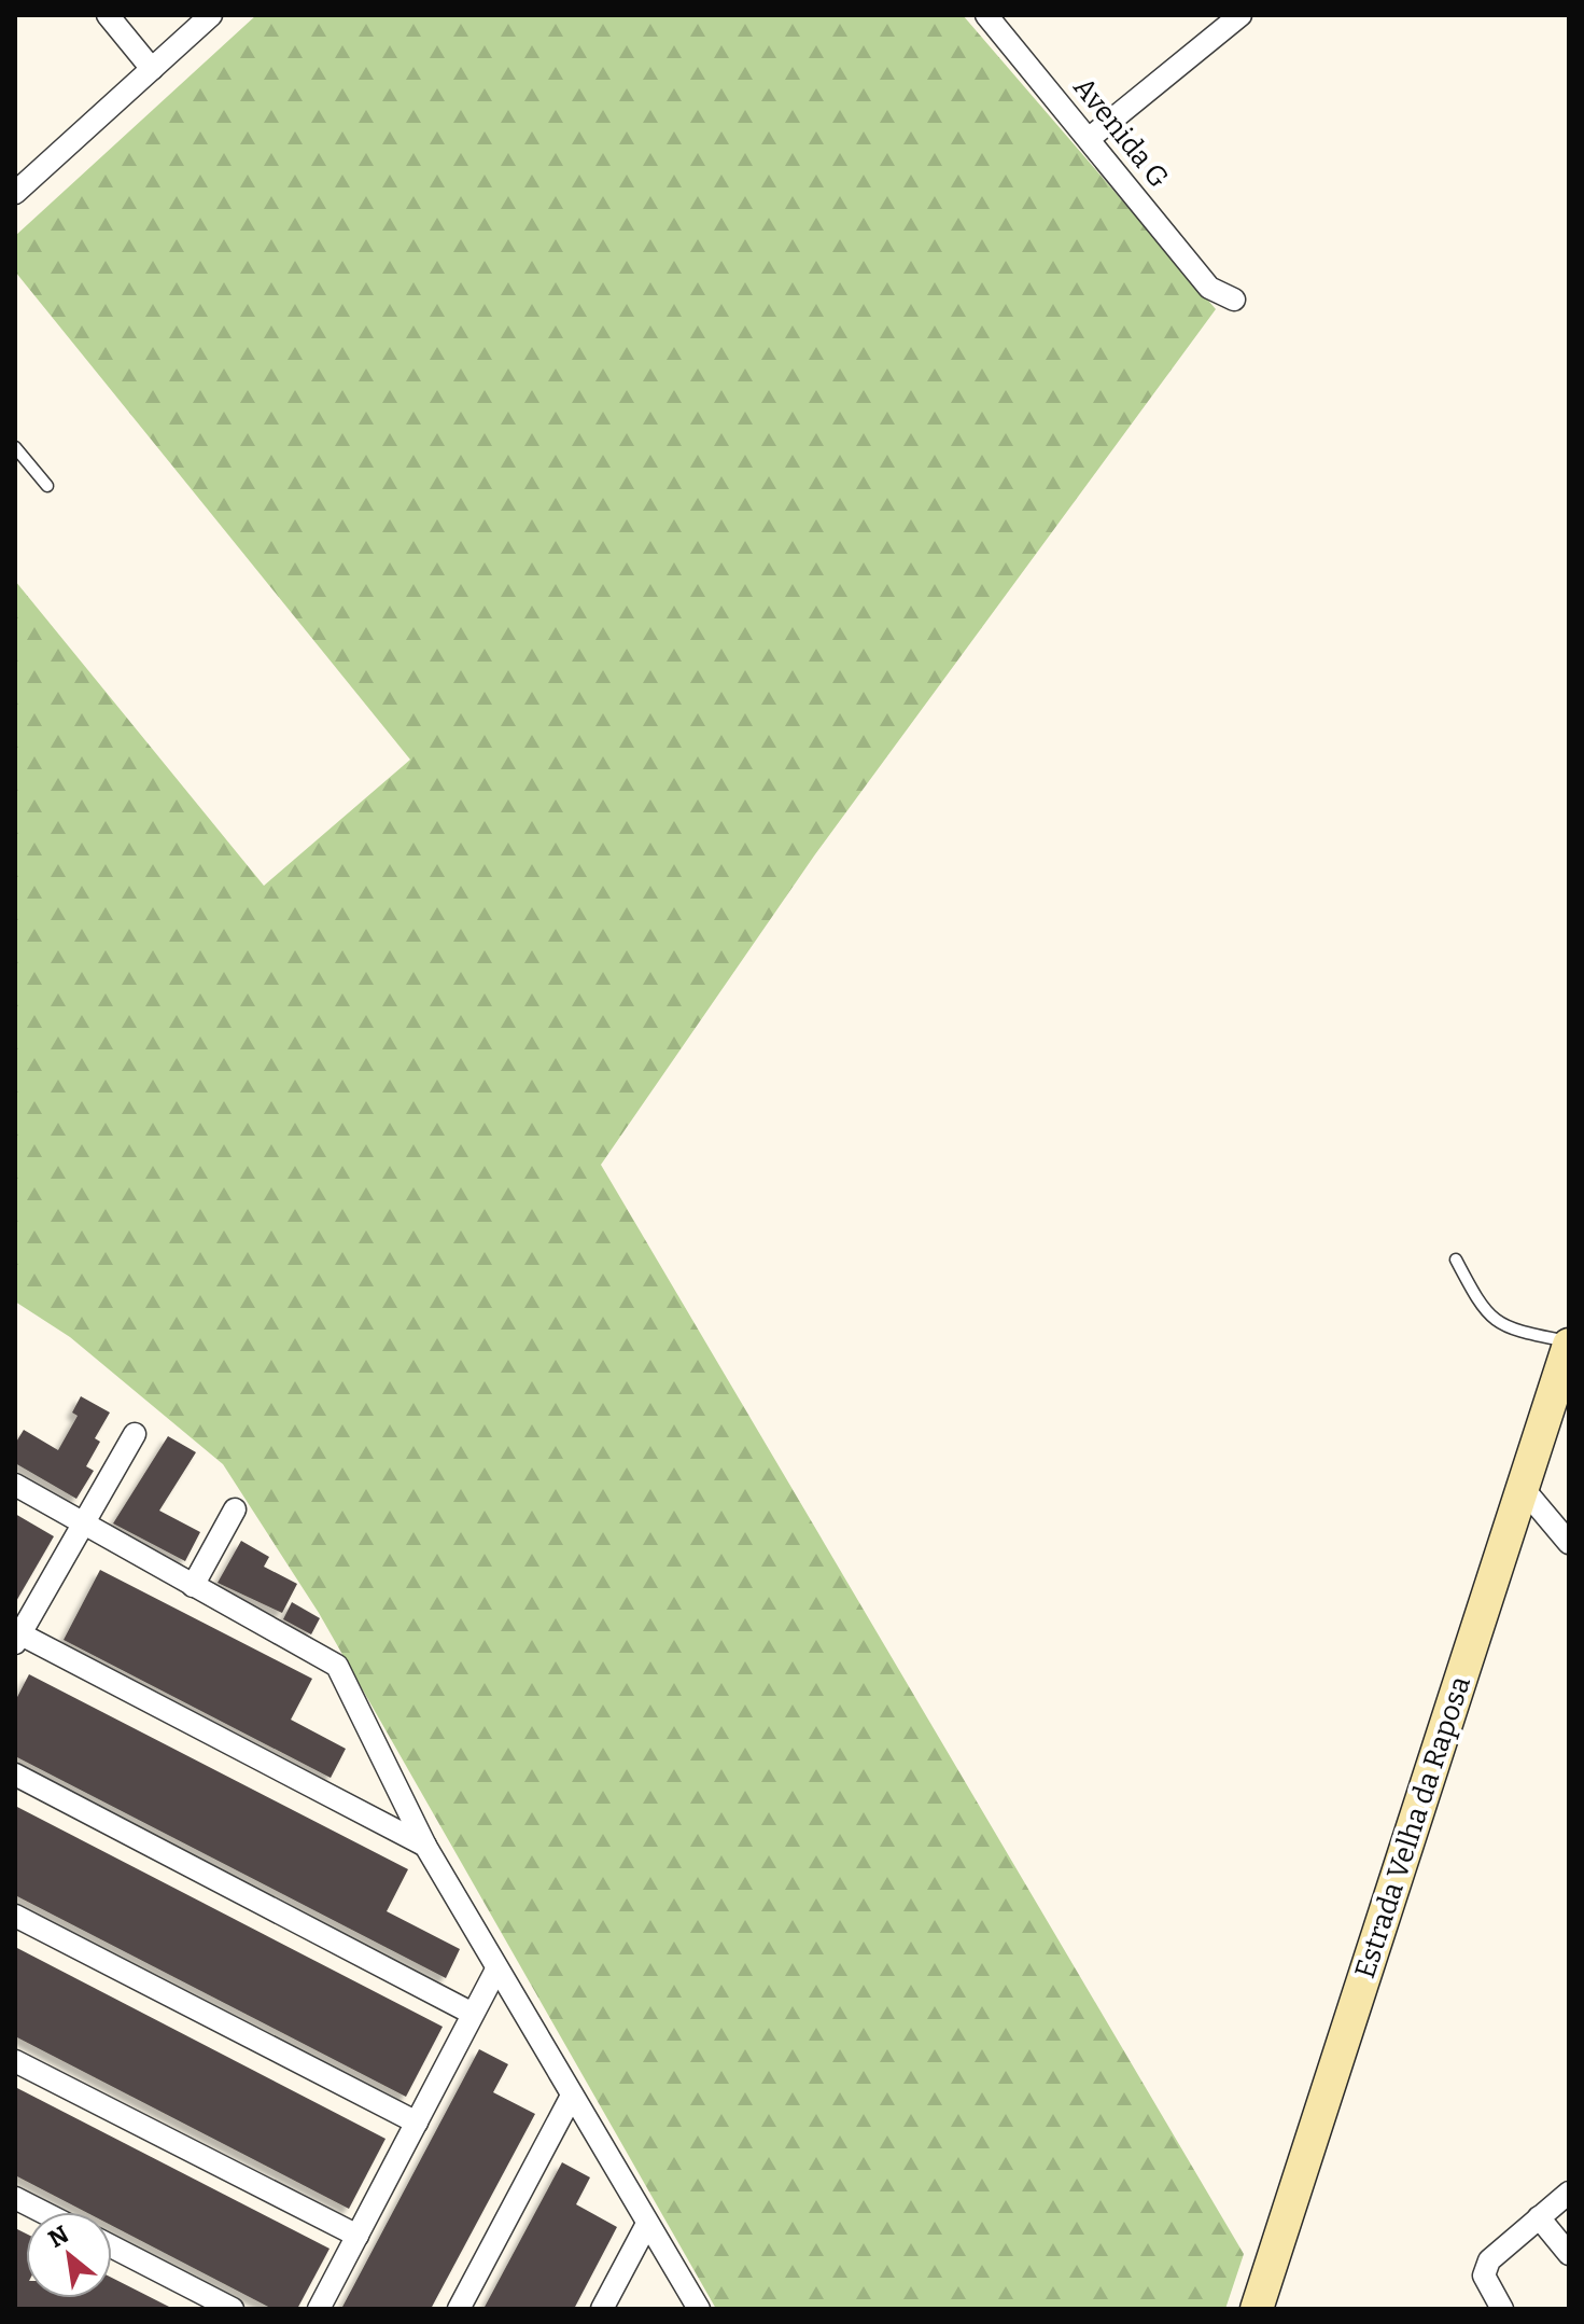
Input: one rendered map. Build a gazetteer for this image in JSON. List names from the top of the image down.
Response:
{
  "streets": {
    "street": ["Avenida G", "Estrada Velha da Raposa"]
  },
  "north": "top left"
}
